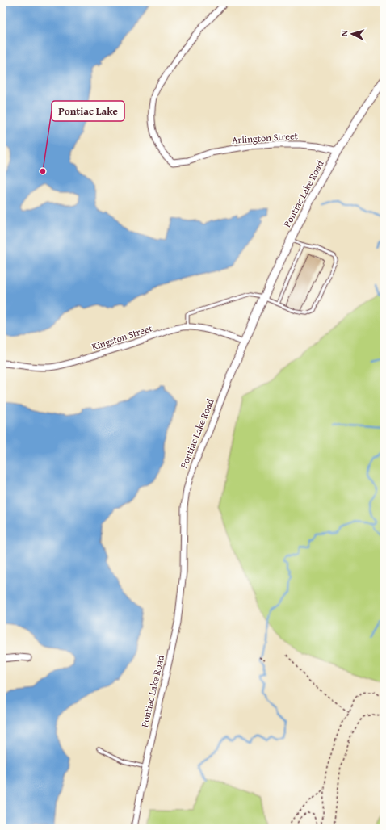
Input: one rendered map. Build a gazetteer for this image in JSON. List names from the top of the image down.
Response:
{
  "streets": {
    "street": ["Arlington Street", "Pontiac Lake Road", "Kingston Street"]
  },
  "crossings": [
    ["Arlington Street", "Pontiac Lake Road"],
    ["Pontiac Lake Road", "Kingston Street"]
  ],
  "places": ["Pontiac Lake"],
  "north": "left"
}
